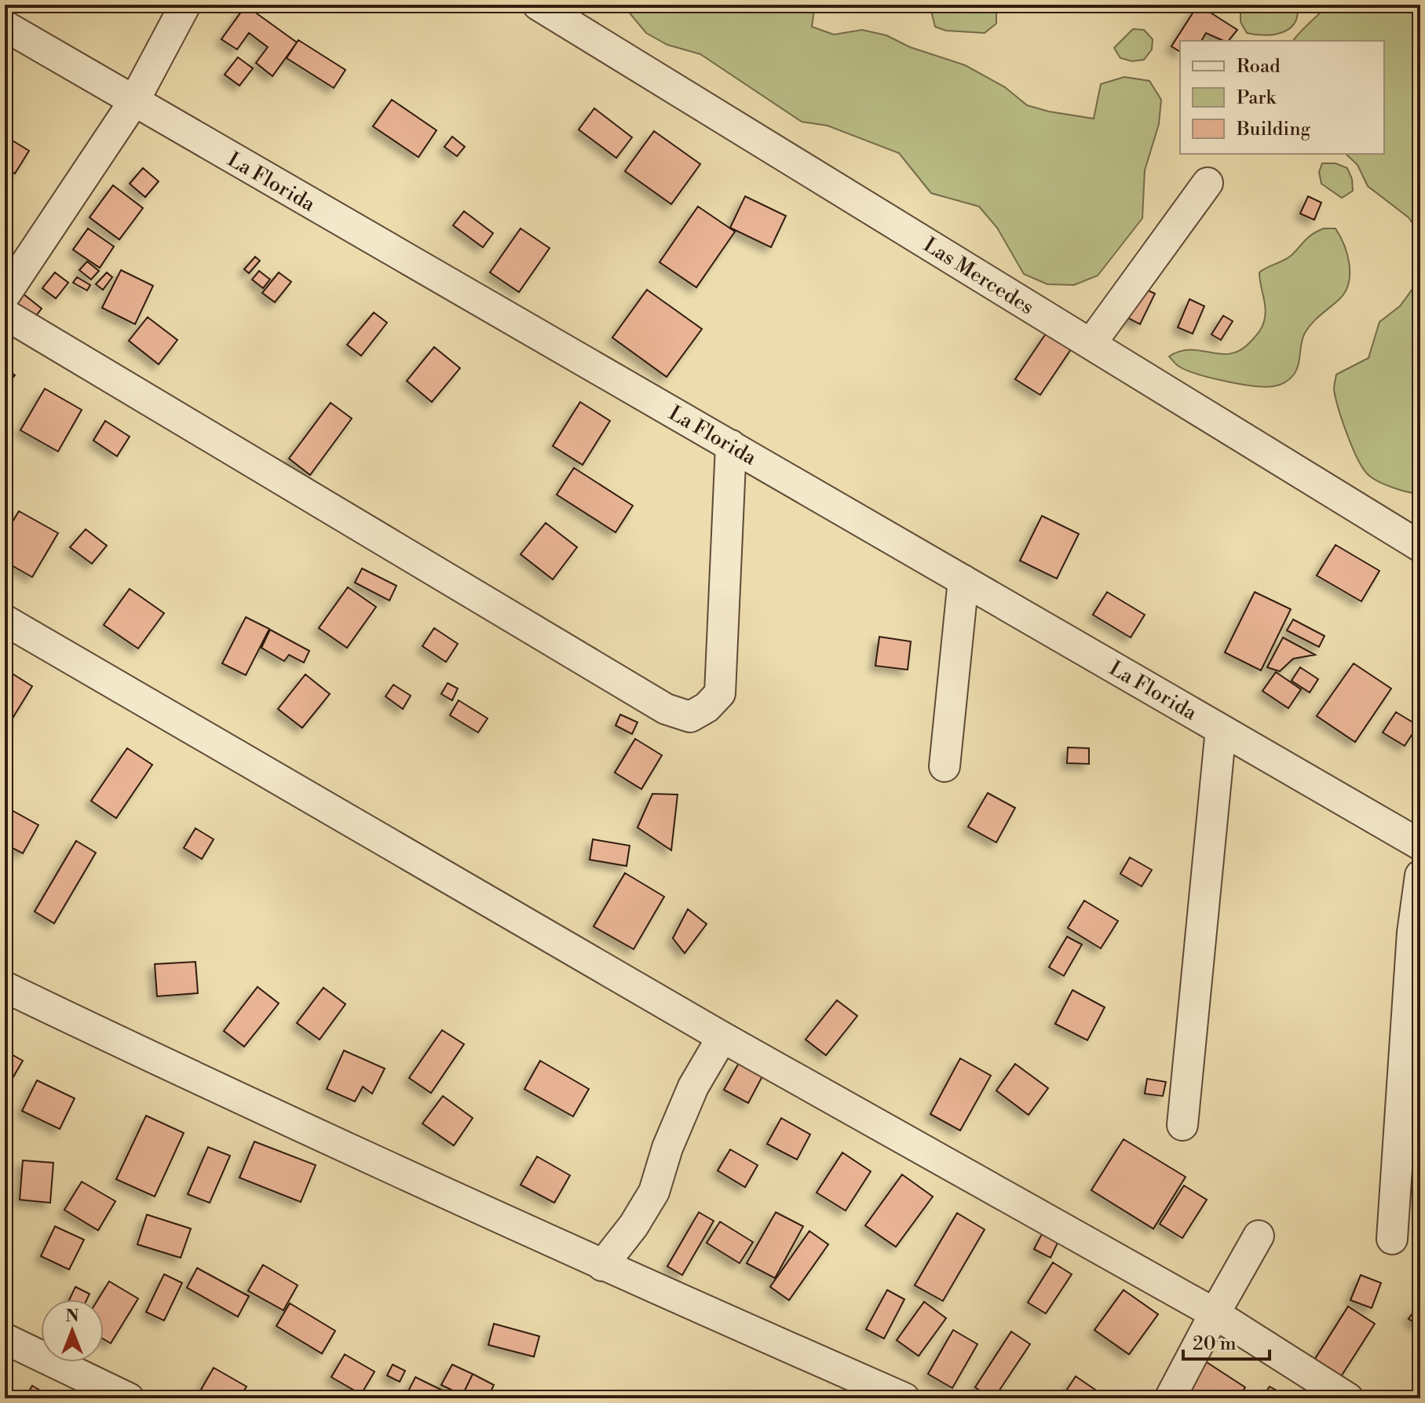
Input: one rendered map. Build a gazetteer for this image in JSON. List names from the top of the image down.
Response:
{
  "streets": {
    "street": ["La Florida", "Las Mercedes"]
  },
  "legend": ["Road", "Park", "Building"],
  "scale_bar": "20 m",
  "north": "top"
}
